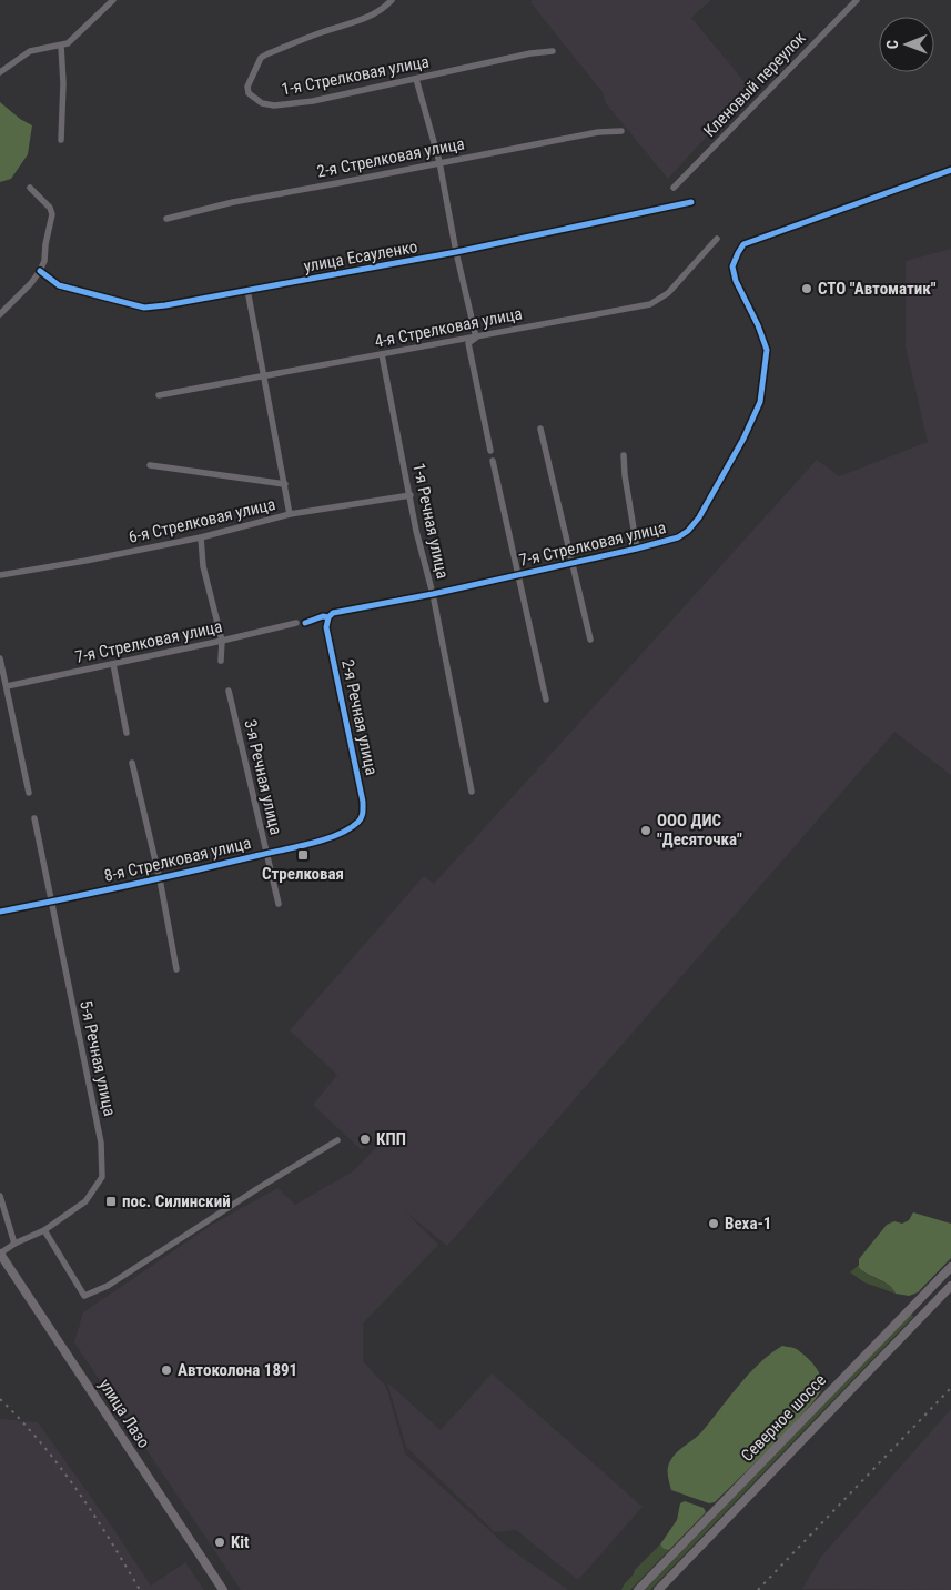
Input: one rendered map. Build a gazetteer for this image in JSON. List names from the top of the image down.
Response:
{
  "streets": {
    "main road": ["улица Лазо", "Северное шоссе"],
    "street": [
      "1-я Стрелковая улица",
      "Кленовый переулок",
      "2-я Стрелковая улица",
      "улица Есауленко",
      "4-я Стрелковая улица",
      "6-я Стрелковая улица",
      "1-я Речная улица",
      "7-я Стрелковая улица",
      "2-я Речная улица",
      "3-я Речная улица",
      "8-я Стрелковая улица",
      "5-я Речная улица"
    ]
  },
  "crossings": [
    ["4-я Стрелковая улица", "1-я Речная улица"],
    ["6-я Стрелковая улица", "1-я Речная улица"],
    ["1-я Речная улица", "7-я Стрелковая улица"],
    ["7-я Стрелковая улица", "2-я Речная улица"],
    ["2-я Речная улица", "8-я Стрелковая улица"],
    ["3-я Речная улица", "8-я Стрелковая улица"],
    ["8-я Стрелковая улица", "5-я Речная улица"],
    ["5-я Речная улица", "улица Лазо"]
  ],
  "places": {
    "other": [
      "СТО \"Автоматик\"",
      "ООО ДИС \"Десяточка\"",
      "КПП",
      "Веха-1",
      "Автоколона 1891",
      "Kit"
    ],
    "transit": ["Стрелковая", "пос. Силинский"]
  },
  "north": "left"
}
